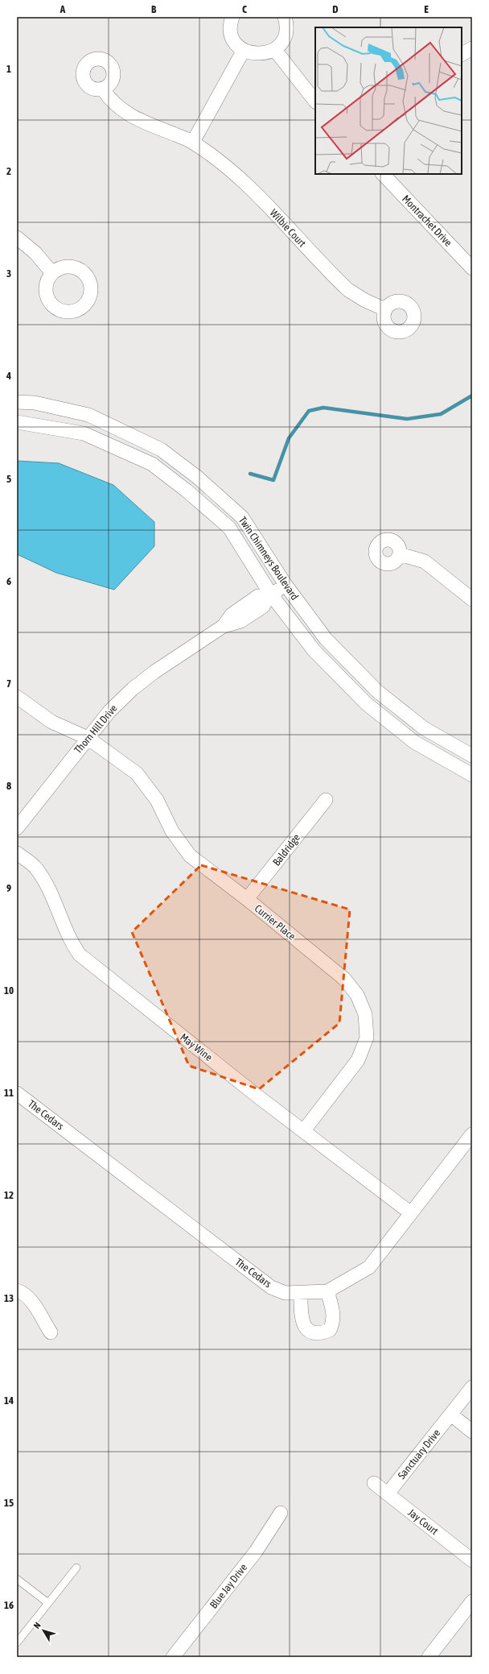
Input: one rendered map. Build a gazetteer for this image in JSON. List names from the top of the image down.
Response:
{
  "streets": {
    "street": [
      "Montrachet Drive",
      "Wilbie Court",
      "Twin Chimneys Boulevard",
      "Thorn Hill Drive",
      "Baldridge",
      "Currier Place",
      "May Wine",
      "The Cedars",
      "Sanctuary Drive",
      "Jay Court",
      "Blue Jay Drive"
    ]
  },
  "crossings": [
    ["Twin Chimneys Boulevard", "Thorn Hill Drive"],
    ["Thorn Hill Drive", "Currier Place"],
    ["Baldridge", "Currier Place"],
    ["Currier Place", "May Wine"],
    ["May Wine", "The Cedars"],
    ["Sanctuary Drive", "Jay Court"]
  ],
  "north": "top left",
  "grid": {
    "columns": [
      "A",
      "B",
      "C",
      "D",
      "E"
    ],
    "rows": [
      "1",
      "2",
      "3",
      "4",
      "5",
      "6",
      "7",
      "8",
      "9",
      "10",
      "11",
      "12",
      "13",
      "14",
      "15",
      "16"
    ]
  }
}
